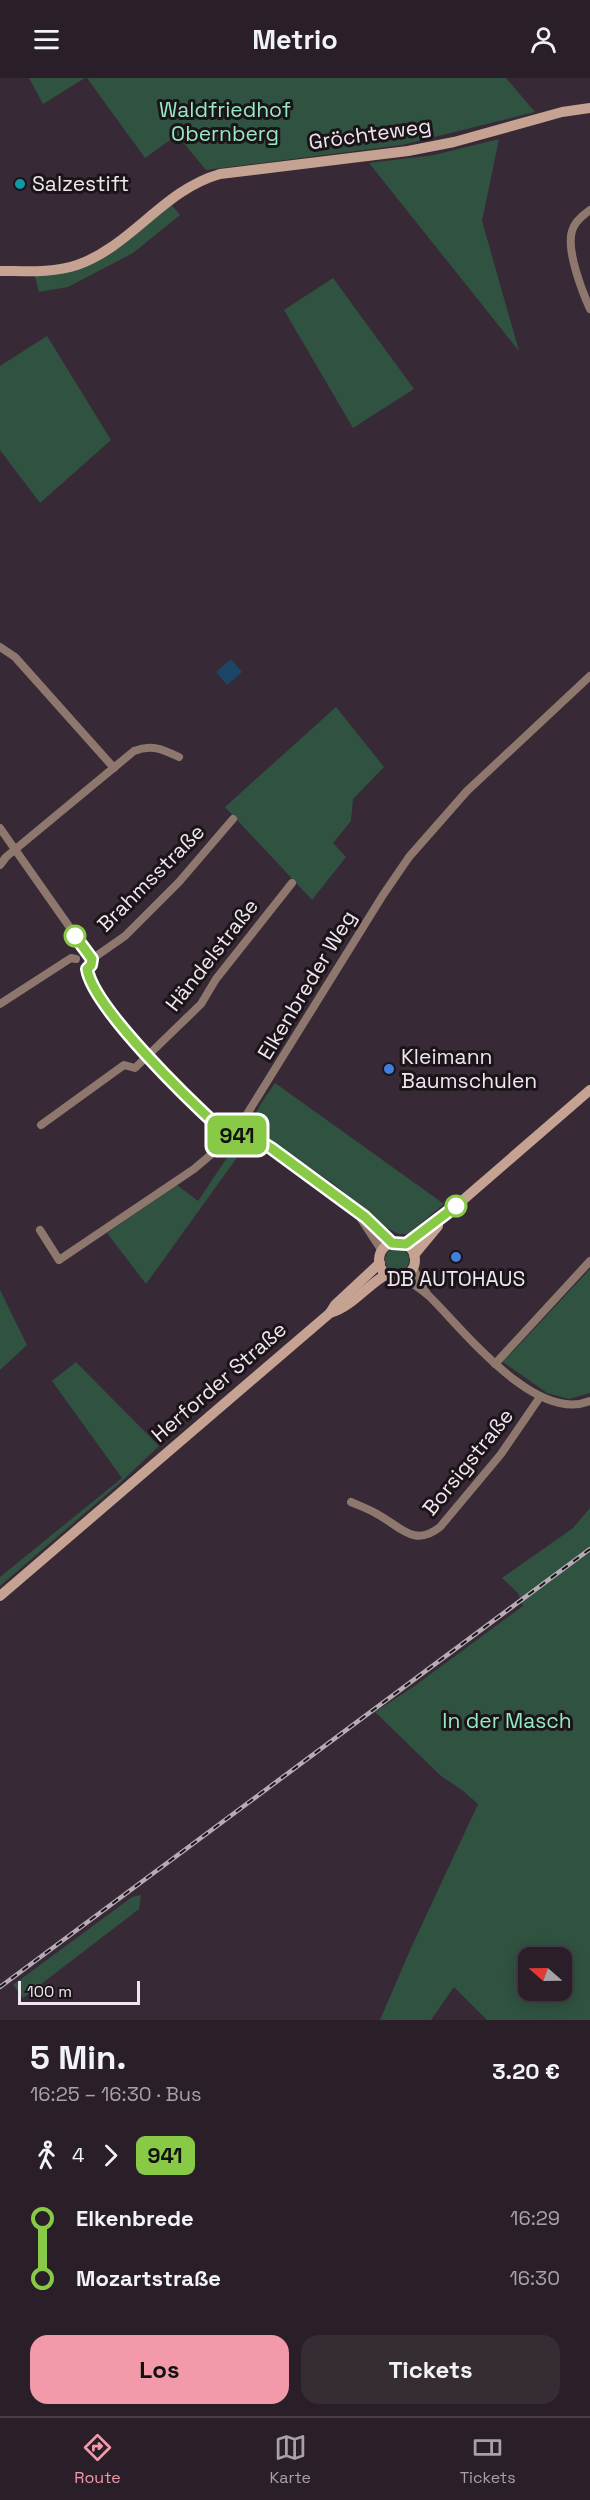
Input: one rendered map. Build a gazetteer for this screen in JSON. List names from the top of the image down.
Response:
{
  "streets": {
    "main road": ["Gröchteweg", "Herforder Straße"],
    "street": [
      "Brahmsstraße",
      "Händelstraße",
      "Elkenbreder Weg",
      "Borsigstraße"
    ]
  },
  "parks": ["Waldfriedhof Obernberg", "In der Masch"],
  "places": ["Salzestift", "Kleimann Baumschulen", "DB AUTOHAUS"],
  "lines": ["bus line 941"],
  "scale_bar": "100 m",
  "north": "left",
  "page": {
    "header": "Metrio",
    "on_map": "941",
    "scale": "100 m",
    "heading": ["5 Min.", "16:25 – 16:30 · Bus", "3.20 €"],
    "legs": ["4", "941"],
    "list": [
      {
        "name": "Elkenbrede",
        "value": "16:29"
      },
      {
        "name": "Mozartstraße",
        "value": "16:30"
      }
    ],
    "buttons": ["Los", "Tickets"],
    "tabs": ["Route", "Karte", "Tickets"]
  }
}
